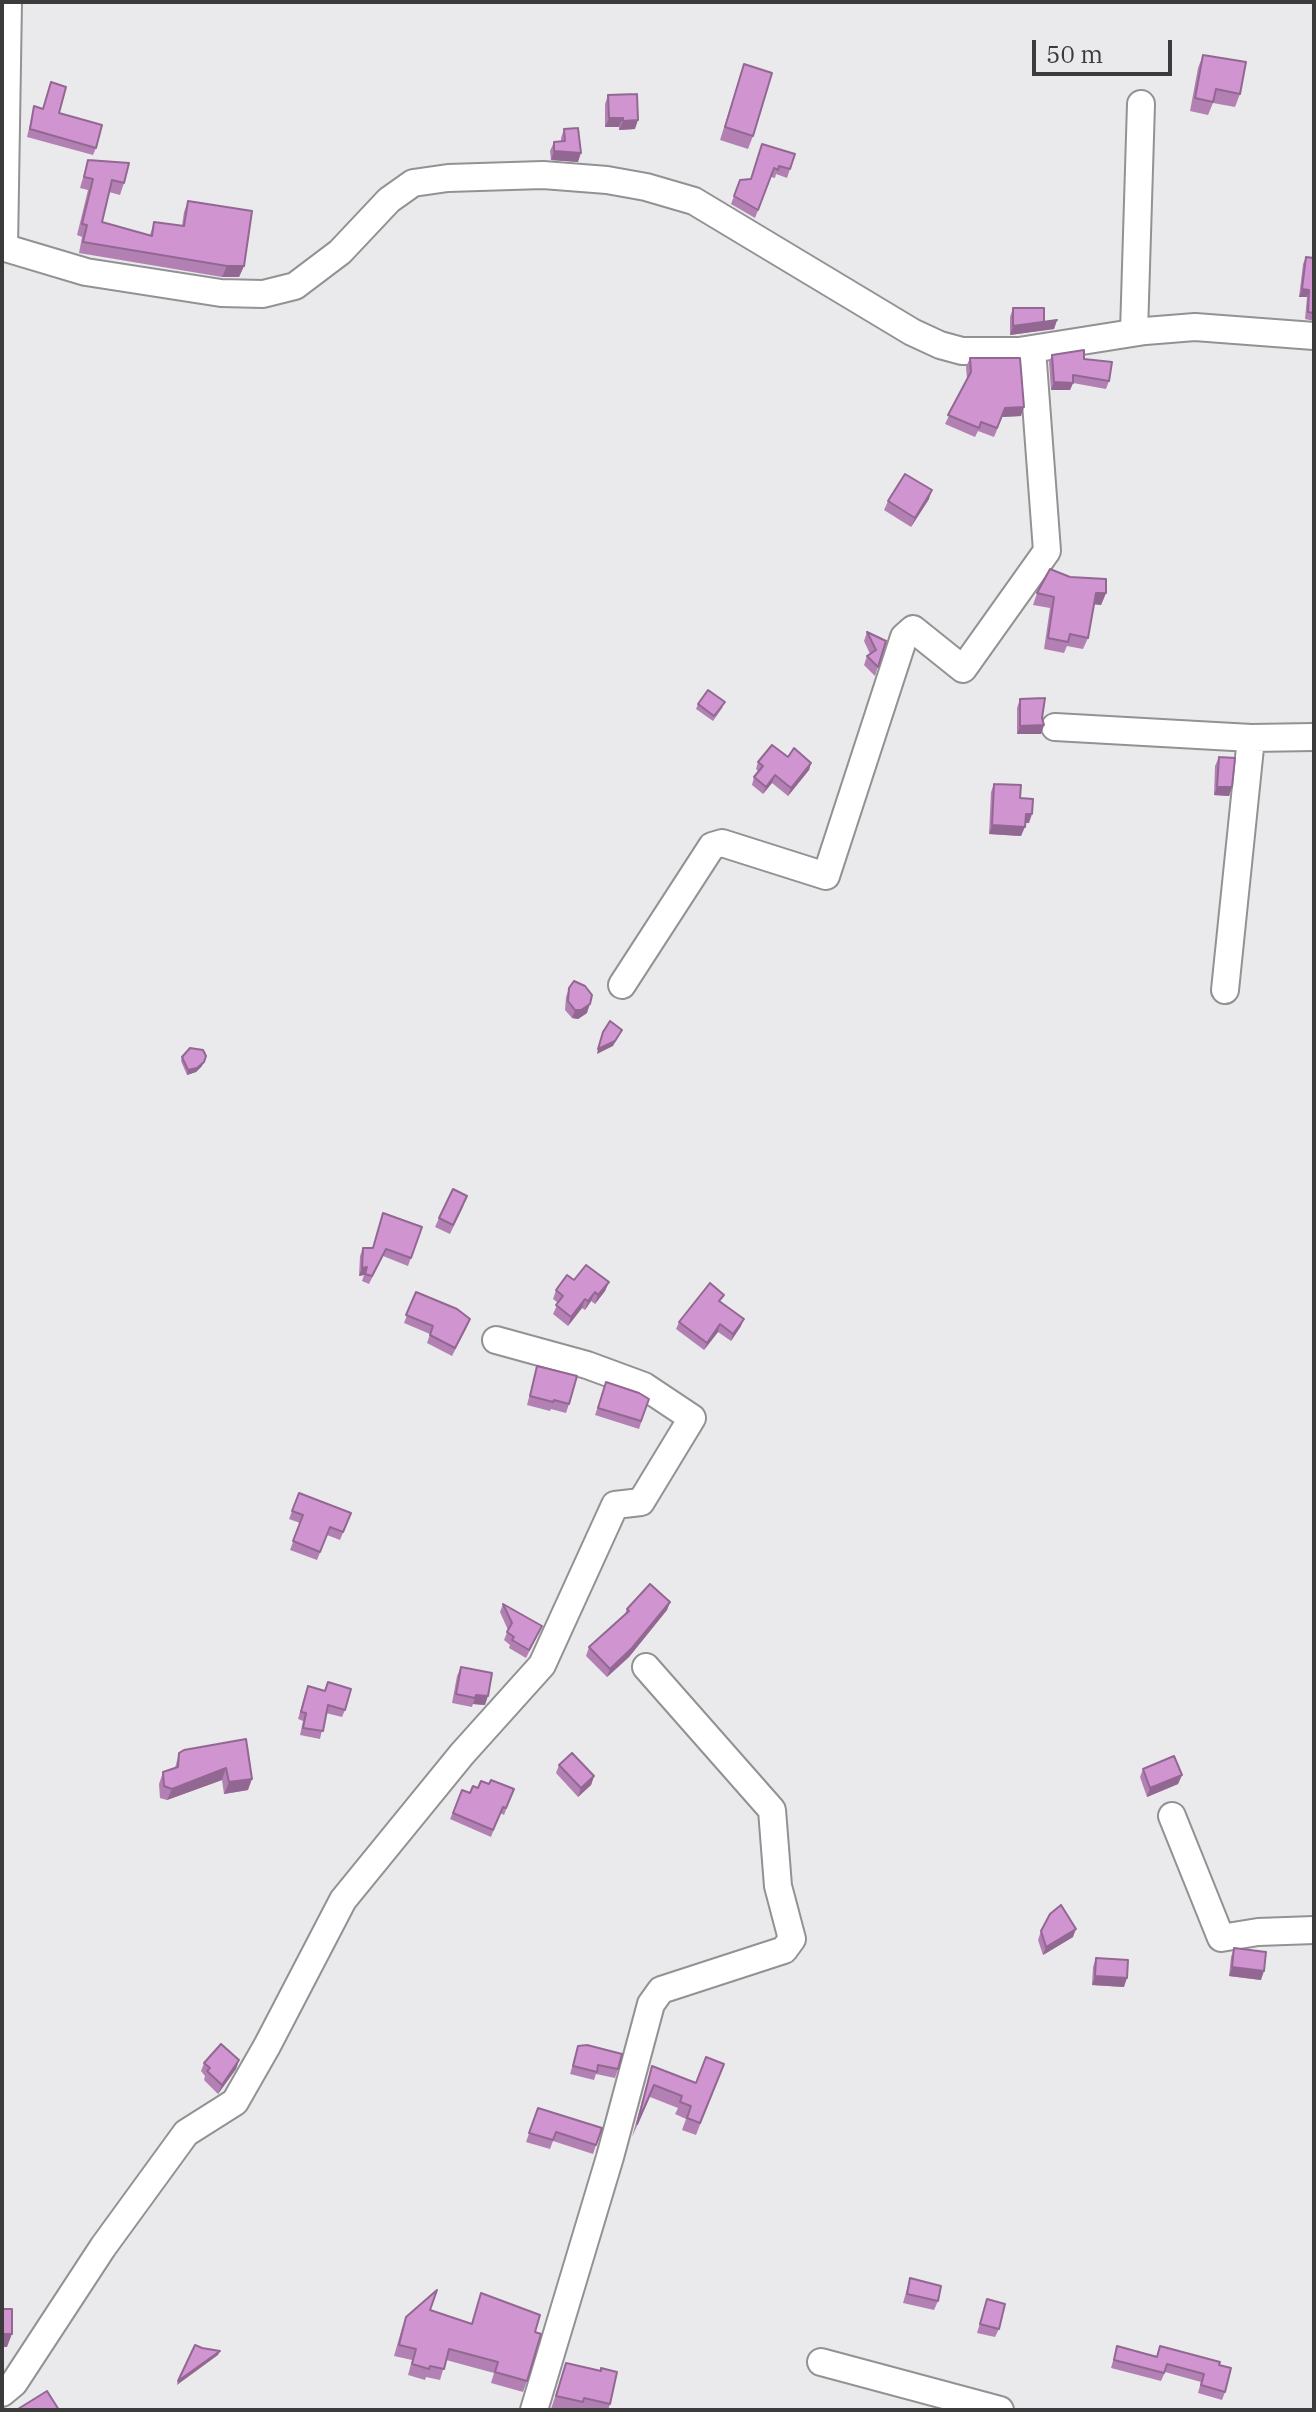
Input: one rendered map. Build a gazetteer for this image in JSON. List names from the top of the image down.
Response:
{
  "scale_bar": "50 m"
}
